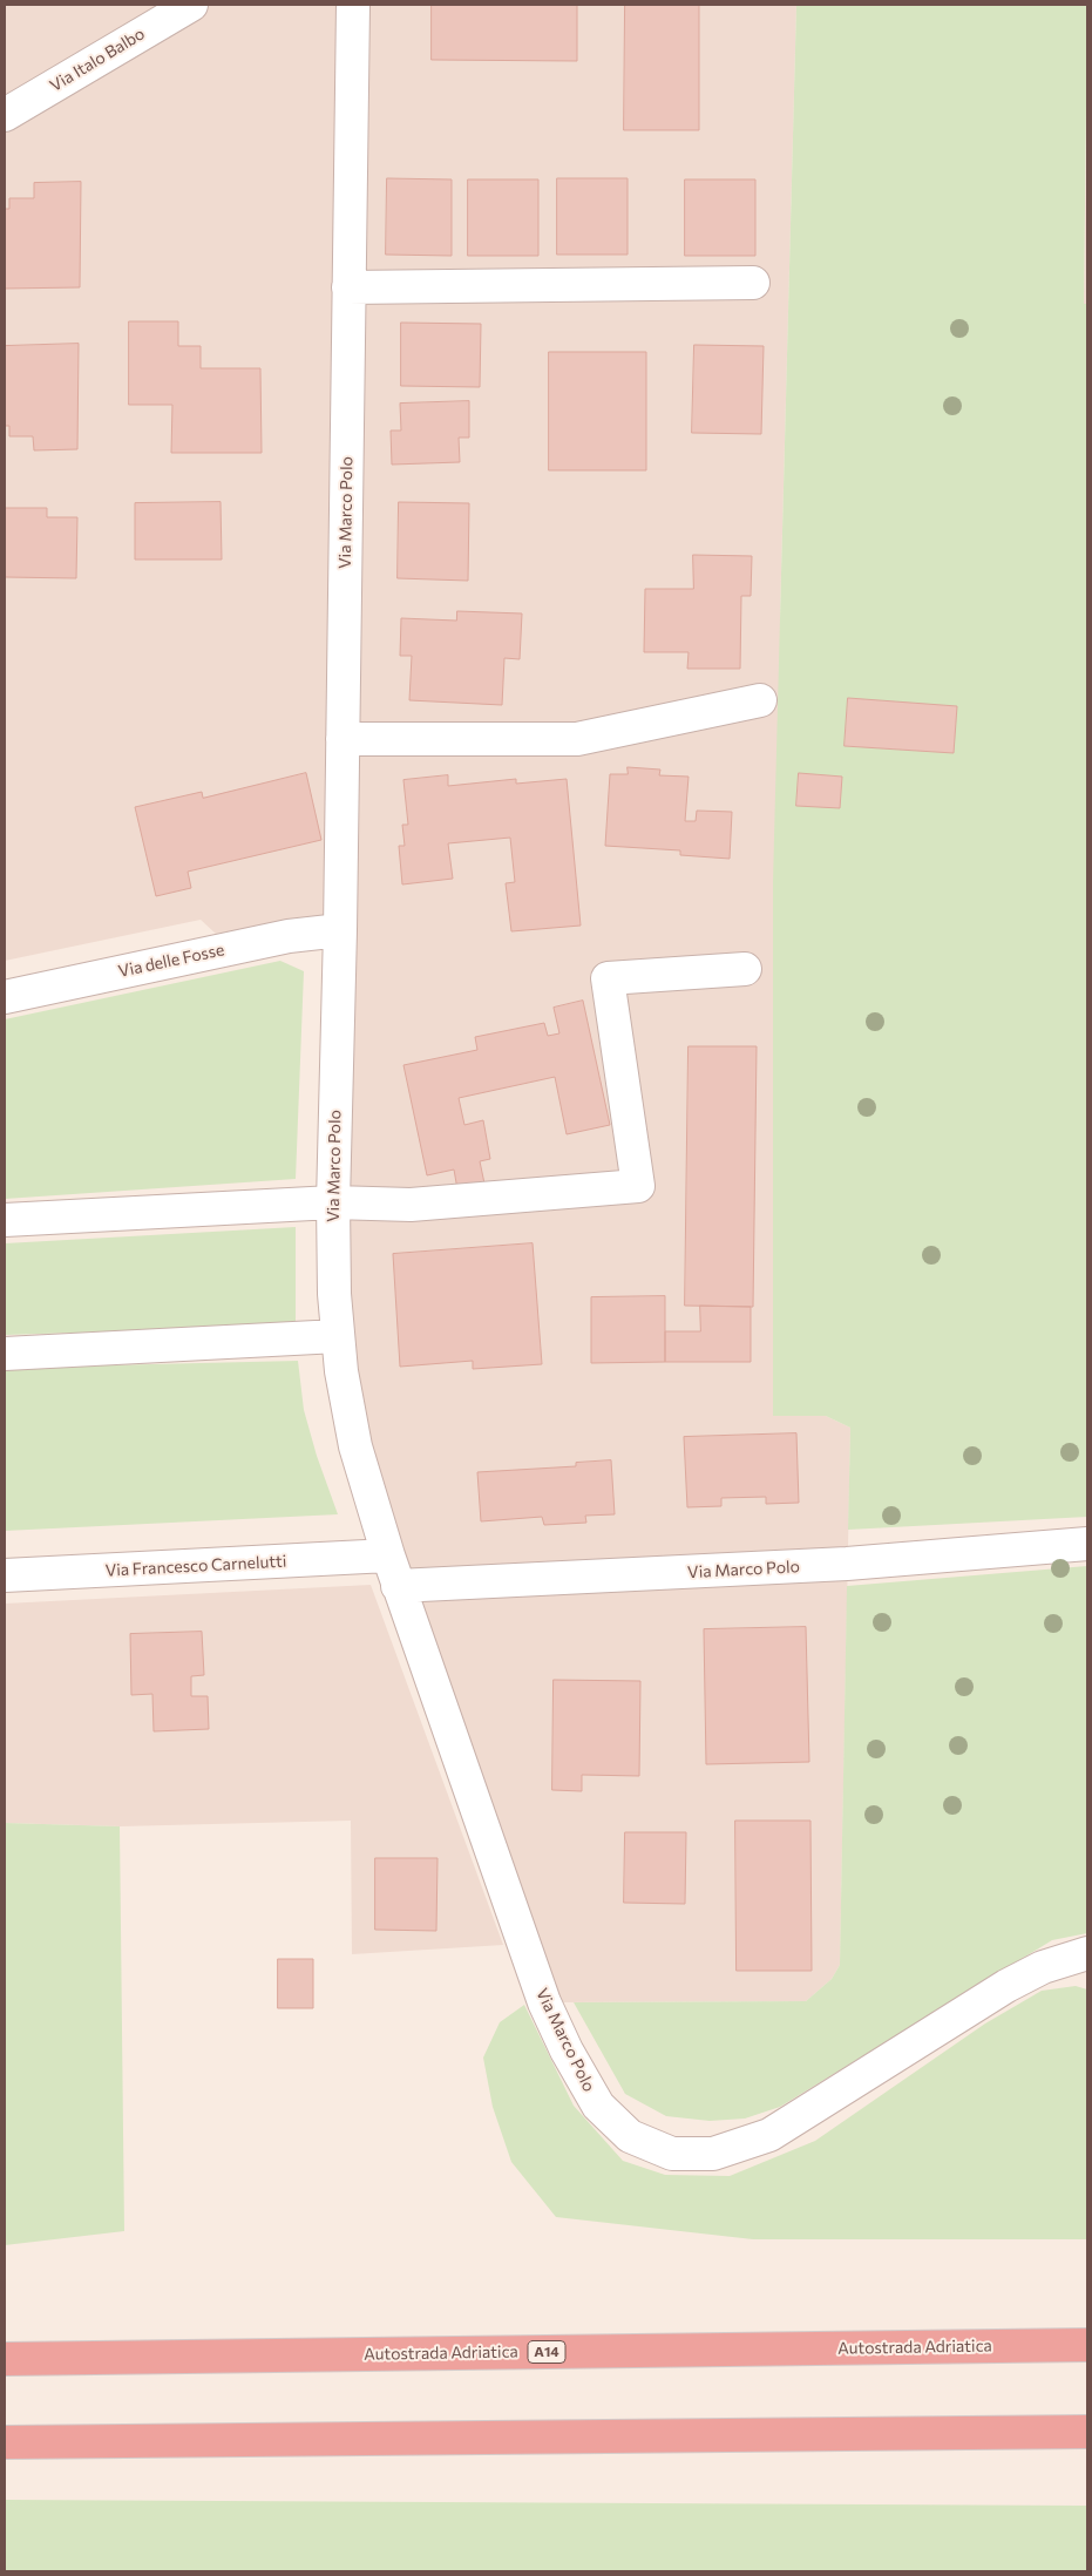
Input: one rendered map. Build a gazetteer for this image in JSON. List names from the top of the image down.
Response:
{
  "streets": {
    "highway": ["Autostrada Adriatica", "A14"],
    "street": [
      "Via Italo Balbo",
      "Via Marco Polo",
      "Via delle Fosse",
      "Via Francesco Carnelutti"
    ]
  },
  "crossings": [
    ["Via Marco Polo", "Via delle Fosse"],
    ["Via Marco Polo", "Via Francesco Carnelutti"]
  ]
}
